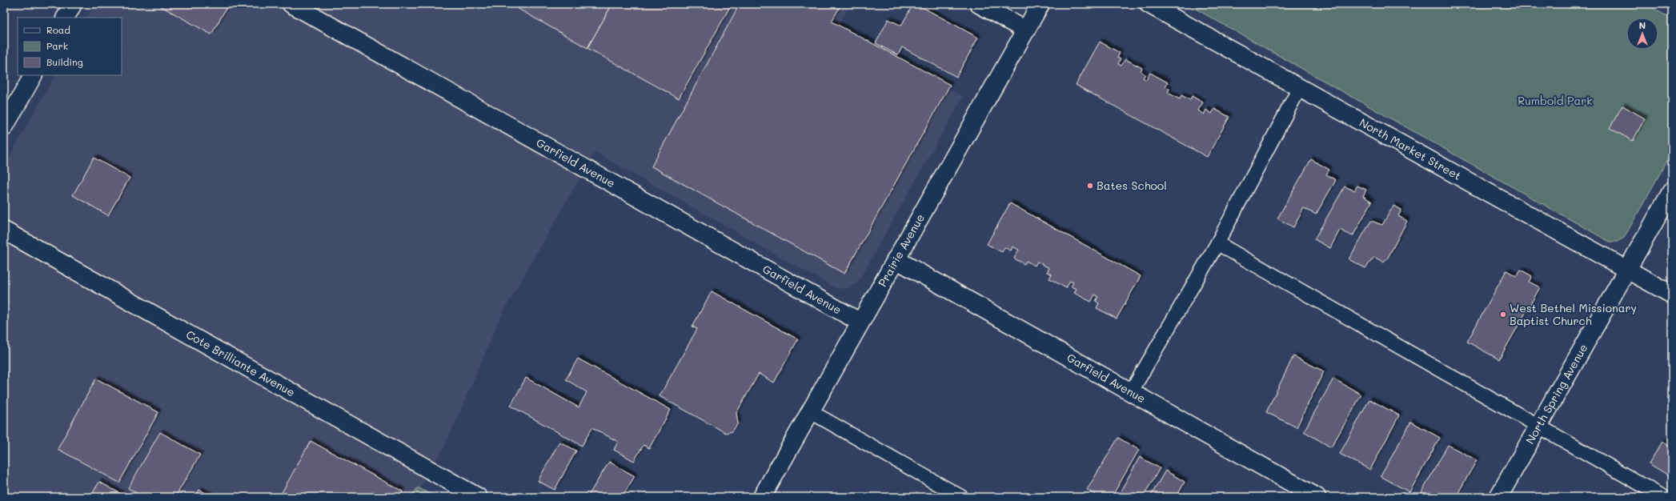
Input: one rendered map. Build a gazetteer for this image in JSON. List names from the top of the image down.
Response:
{
  "streets": {
    "street": [
      "North Market Street",
      "Garfield Avenue",
      "Prairie Avenue",
      "Cote Brilliante Avenue",
      "North Spring Avenue"
    ]
  },
  "crossings": [
    ["North Market Street", "North Spring Avenue"],
    ["Garfield Avenue", "Prairie Avenue"]
  ],
  "parks": ["Rumbold Park"],
  "places": ["Bates School", "West Bethel Missionary Baptist Church"],
  "legend": ["Road", "Park", "Building"],
  "north": "top"
}
